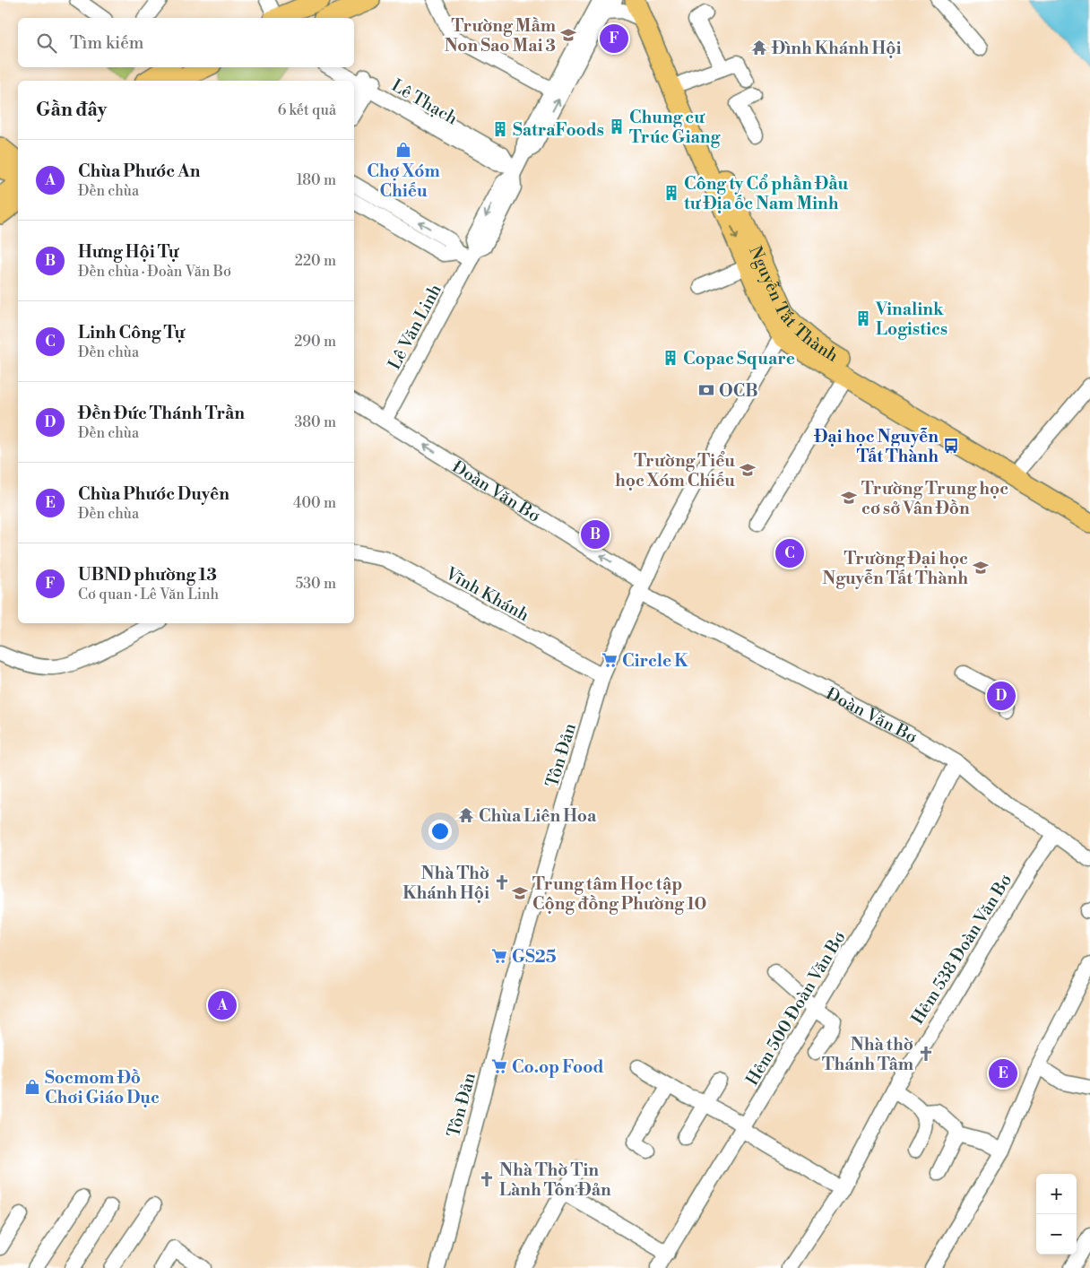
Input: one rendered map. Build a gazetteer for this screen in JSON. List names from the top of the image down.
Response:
{
  "streets": {
    "main road": ["Nguyễn Tất Thành"],
    "street": [
      "Lê Thạch",
      "Lê Văn Linh",
      "Đoàn Văn Bơ",
      "Vĩnh Khánh",
      "Tôn Đản",
      "Hẻm 538 Đoàn Văn Bơ",
      "Hẻm 500 Đoàn Văn Bơ"
    ]
  },
  "crossings": [
    ["Lê Thạch", "Lê Văn Linh"],
    ["Nguyễn Tất Thành", "Tôn Đản"],
    ["Lê Văn Linh", "Đoàn Văn Bơ"],
    ["Đoàn Văn Bơ", "Tôn Đản"],
    ["Đoàn Văn Bơ", "Hẻm 538 Đoàn Văn Bơ"],
    ["Đoàn Văn Bơ", "Hẻm 500 Đoàn Văn Bơ"],
    ["Vĩnh Khánh", "Tôn Đản"]
  ],
  "one_way": ["Đoàn Văn Bơ"],
  "places": {
    "school or university": [
      "Trường Mầm Non Sao Mai 3",
      "Trường Tiểu học Xóm Chiếu",
      "Trường Trung học cơ sở Vân Đồn",
      "Trường Đại học Nguyễn Tất Thành",
      "Trung tâm Học tập Cộng đồng Phường 10"
    ],
    "temple": ["Đình Khánh Hội", "Chùa Liên Hoa"],
    "building": [
      "Chung cư Trúc Giang",
      "SatraFoods",
      "Công ty Cổ phần Đầu tư Địa ốc Nam Minh",
      "Vinalink Logistics",
      "Copac Square"
    ],
    "shop": ["Chợ Xóm Chiếu", "Socmom Đồ Chơi Giáo Dục"],
    "bank": ["OCB"],
    "bus stop": ["Đại học Nguyễn Tất Thành"],
    "supermarket": ["Circle K", "GS25", "Co.op Food"],
    "church": ["Nhà Thờ Khánh Hội", "Nhà thờ Thánh Tâm", "Nhà Thờ Tin Lành Tôn Đản"]
  },
  "page": {
    "search": "Tìm kiếm",
    "pins": [
      "F",
      "B",
      "C",
      "D",
      "A",
      "E"
    ],
    "heading": ["Gần đây", "6 kết quả"],
    "list": [
      {
        "mark": "A",
        "name": "Chùa Phước An",
        "note": "Đền chùa",
        "value": "180 m"
      },
      {
        "mark": "B",
        "name": "Hưng Hội Tự",
        "note": "Đền chùa · Đoàn Văn Bơ",
        "value": "220 m"
      },
      {
        "mark": "C",
        "name": "Linh Công Tự",
        "note": "Đền chùa",
        "value": "290 m"
      },
      {
        "mark": "D",
        "name": "Đền Đức Thánh Trần",
        "note": "Đền chùa",
        "value": "380 m"
      },
      {
        "mark": "E",
        "name": "Chùa Phước Duyên",
        "note": "Đền chùa",
        "value": "400 m"
      },
      {
        "mark": "F",
        "name": "UBND phường 13",
        "note": "Cơ quan · Lê Văn Linh",
        "value": "530 m"
      }
    ],
    "map_buttons": ["+", "−"]
  }
}
